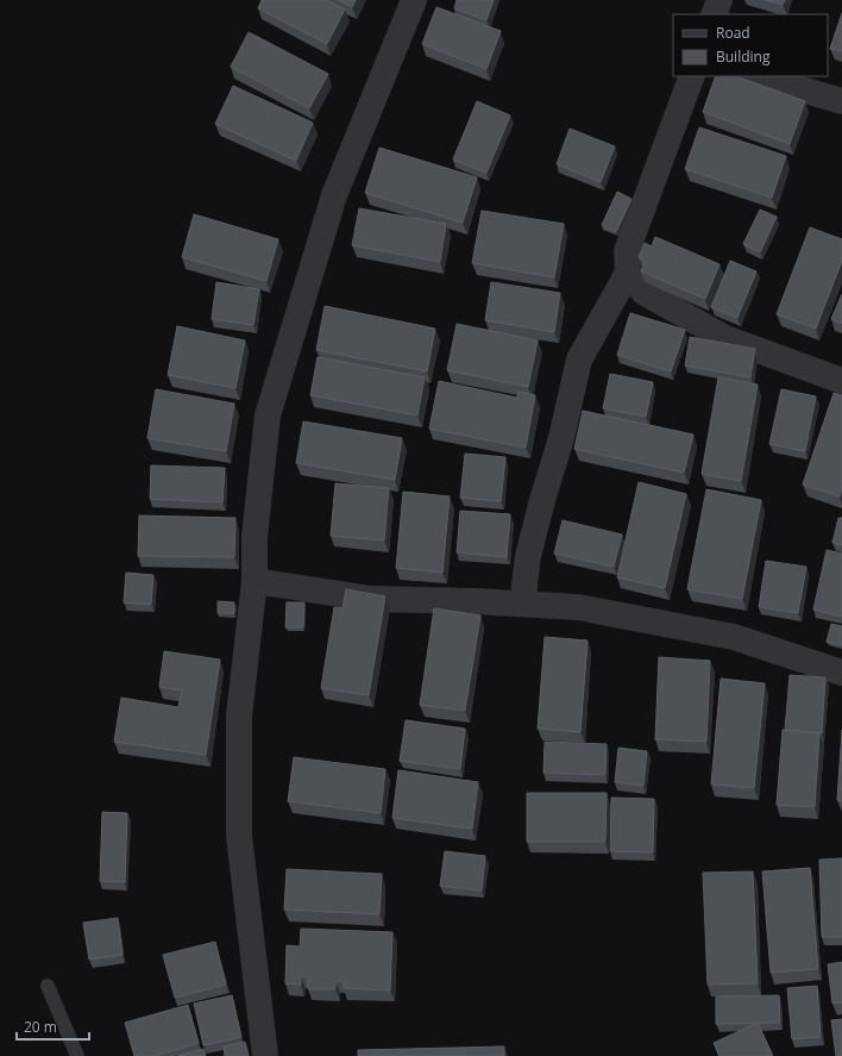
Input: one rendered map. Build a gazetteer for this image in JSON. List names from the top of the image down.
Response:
{
  "legend": ["Road", "Building"],
  "scale_bar": "20 m"
}
